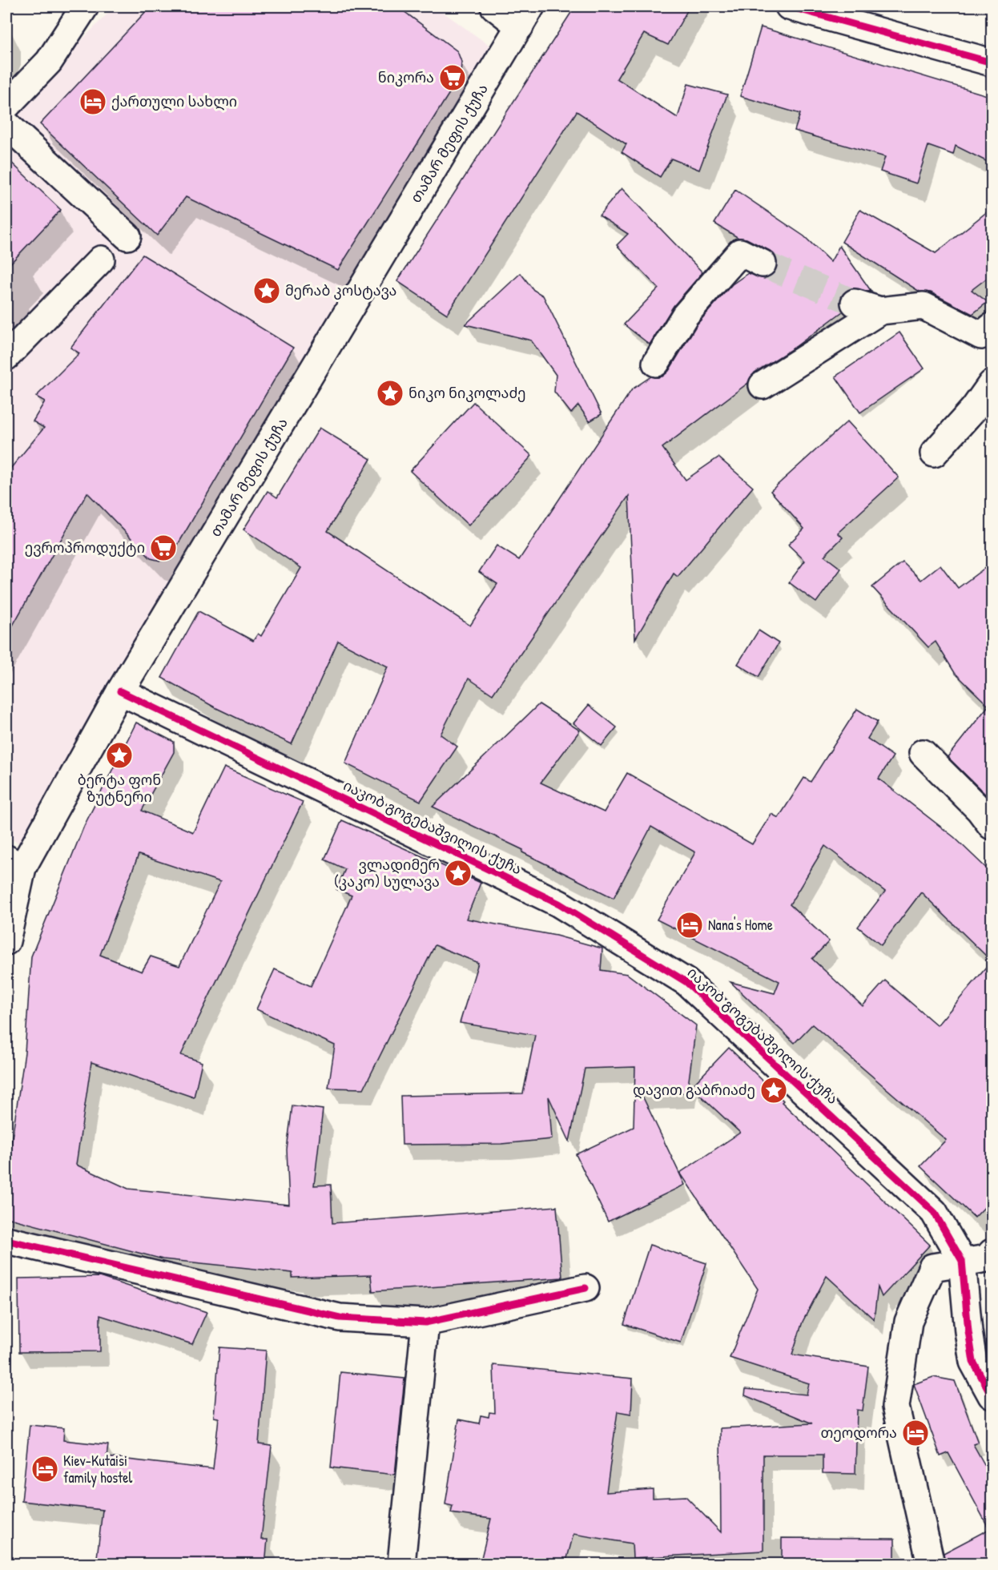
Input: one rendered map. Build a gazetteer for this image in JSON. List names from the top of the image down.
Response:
{
  "streets": {
    "street": ["თამარ მეფის ქუჩა", "იაკობ გოგებაშვილის ქუჩა"]
  },
  "crossings": [
    ["თამარ მეფის ქუჩა", "იაკობ გოგებაშვილის ქუჩა"]
  ],
  "places": {
    "supermarket": ["ნიკორა", "ევროპროდუქტი"],
    "hotel": [
      "ქართული სახლი",
      "Nana's Home",
      "თეოდორა",
      "Kiev-Kutaisi family hostel"
    ],
    "place": [
      "მერაბ კოსტავა",
      "ნიკო ნიკოლაძე",
      "ბერტა ფონ ზუტნერი",
      "ვლადიმერ (კაკო) სულავა",
      "დავით გაბრიაძე"
    ]
  }
}
